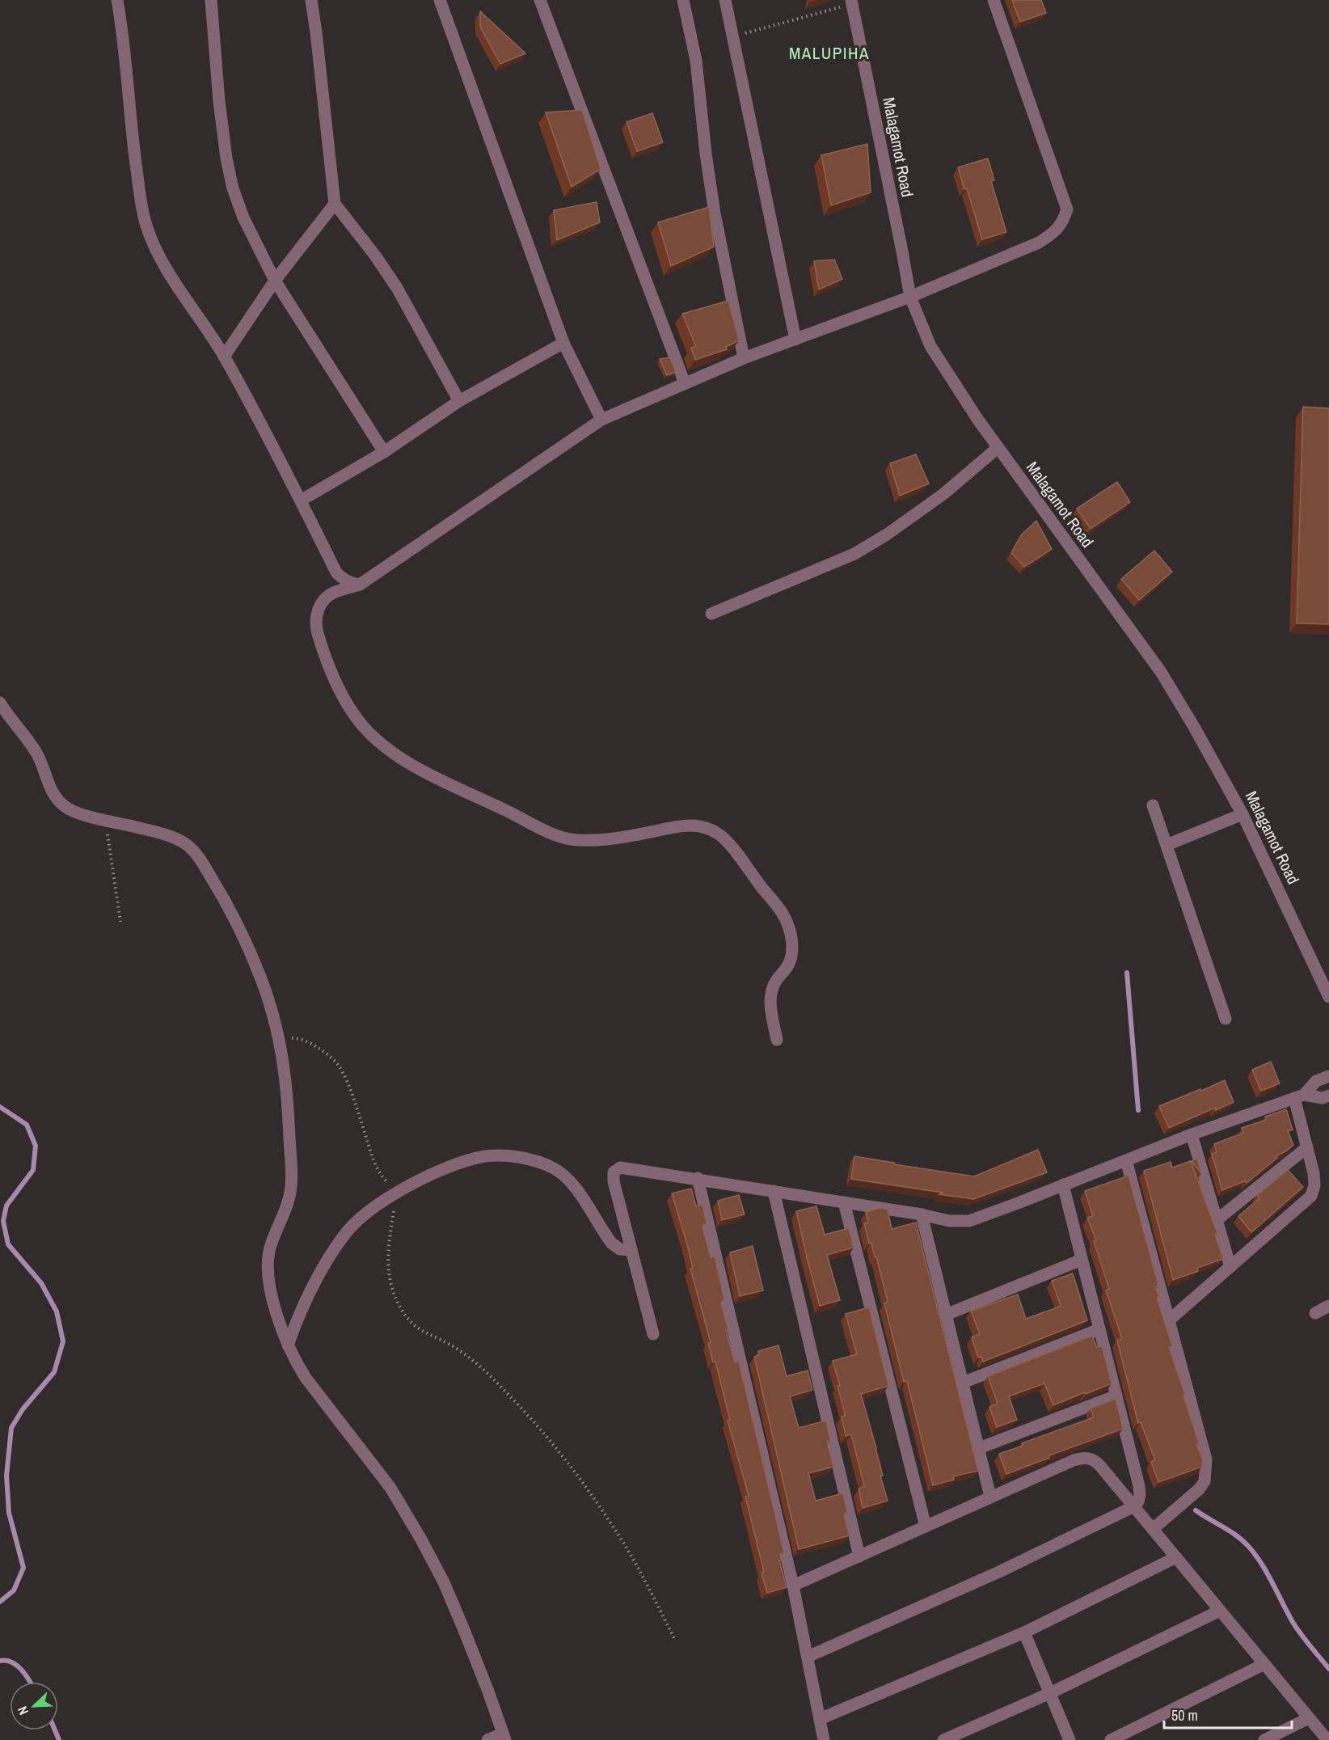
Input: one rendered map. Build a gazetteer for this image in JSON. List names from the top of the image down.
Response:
{
  "streets": {
    "street": ["Malagamot Road"]
  },
  "districts": ["MALUPIHA"],
  "scale_bar": "50 m",
  "north": "bottom left"
}
